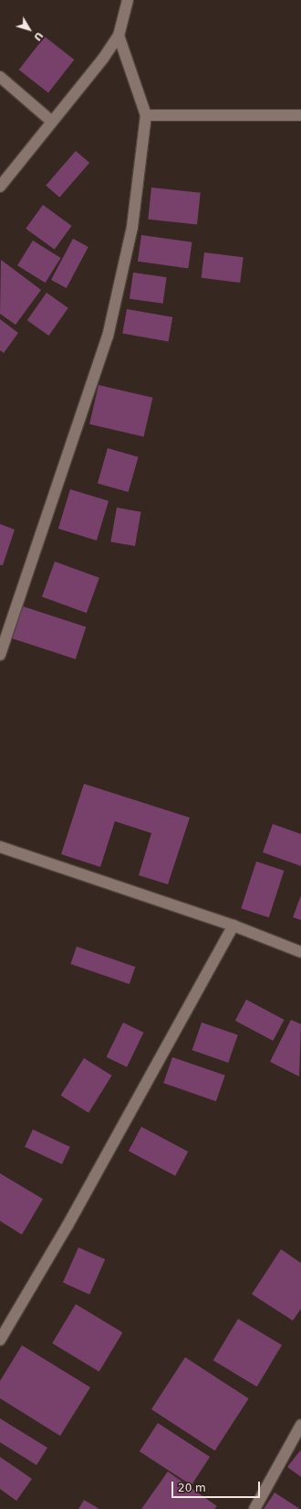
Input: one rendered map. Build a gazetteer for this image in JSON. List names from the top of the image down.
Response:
{
  "scale_bar": "20 m",
  "north": "bottom right"
}
